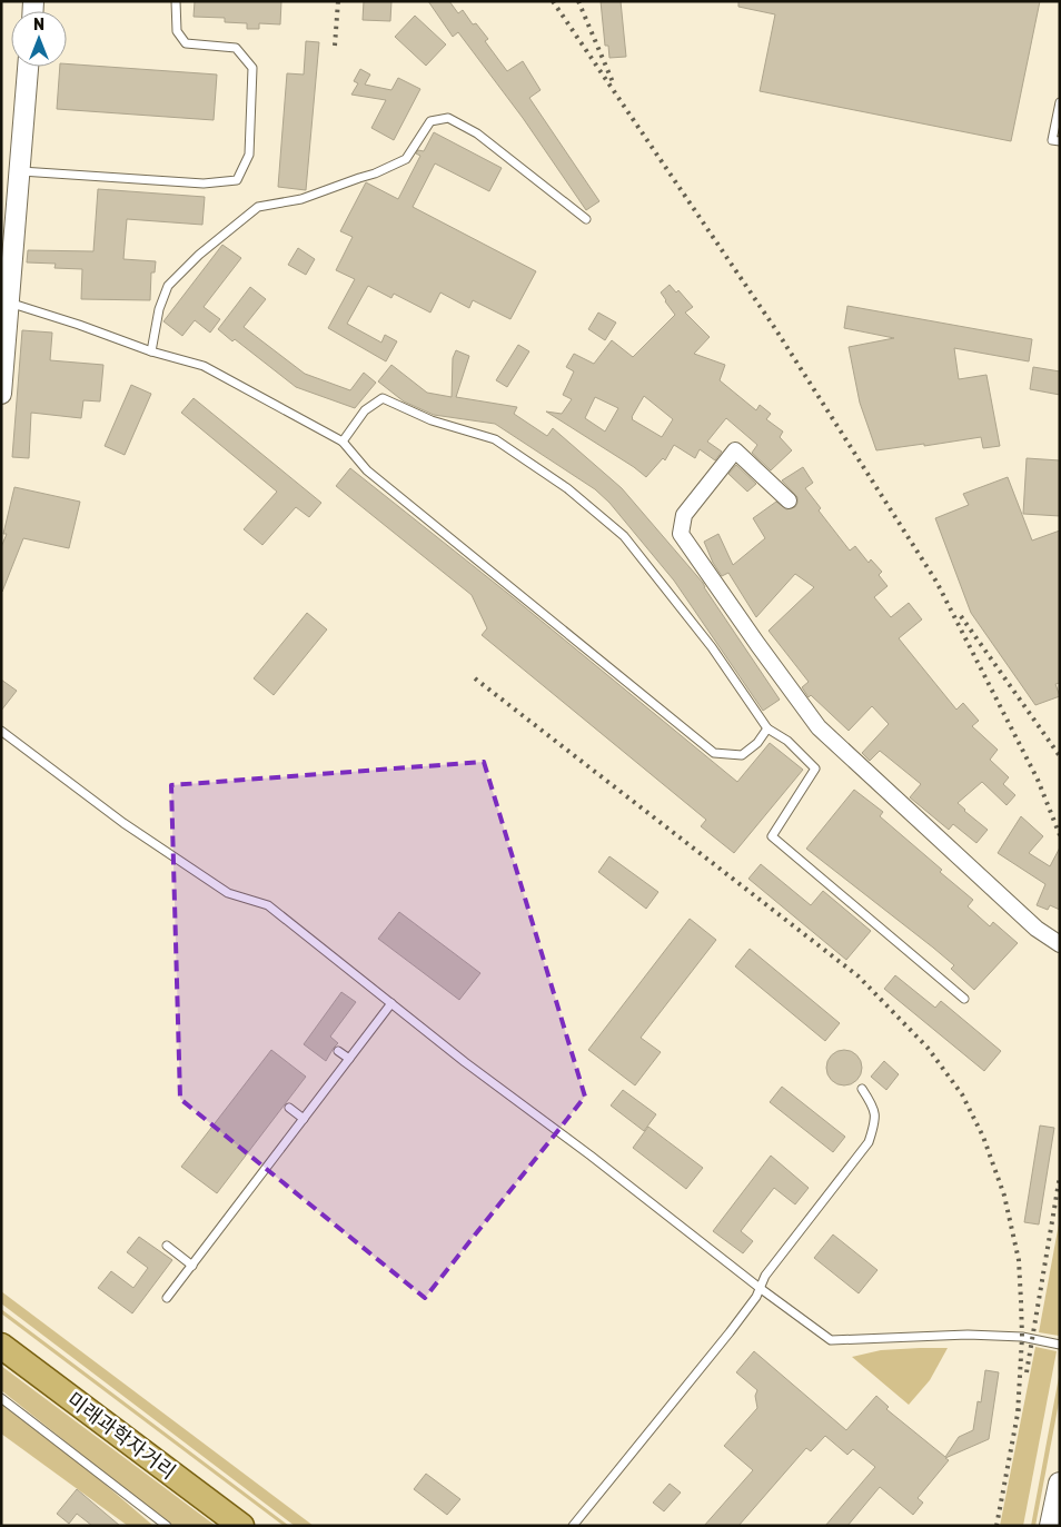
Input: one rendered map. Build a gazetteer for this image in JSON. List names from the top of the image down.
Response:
{
  "streets": {
    "main road": ["미래과학자거리"]
  },
  "north": "top"
}
